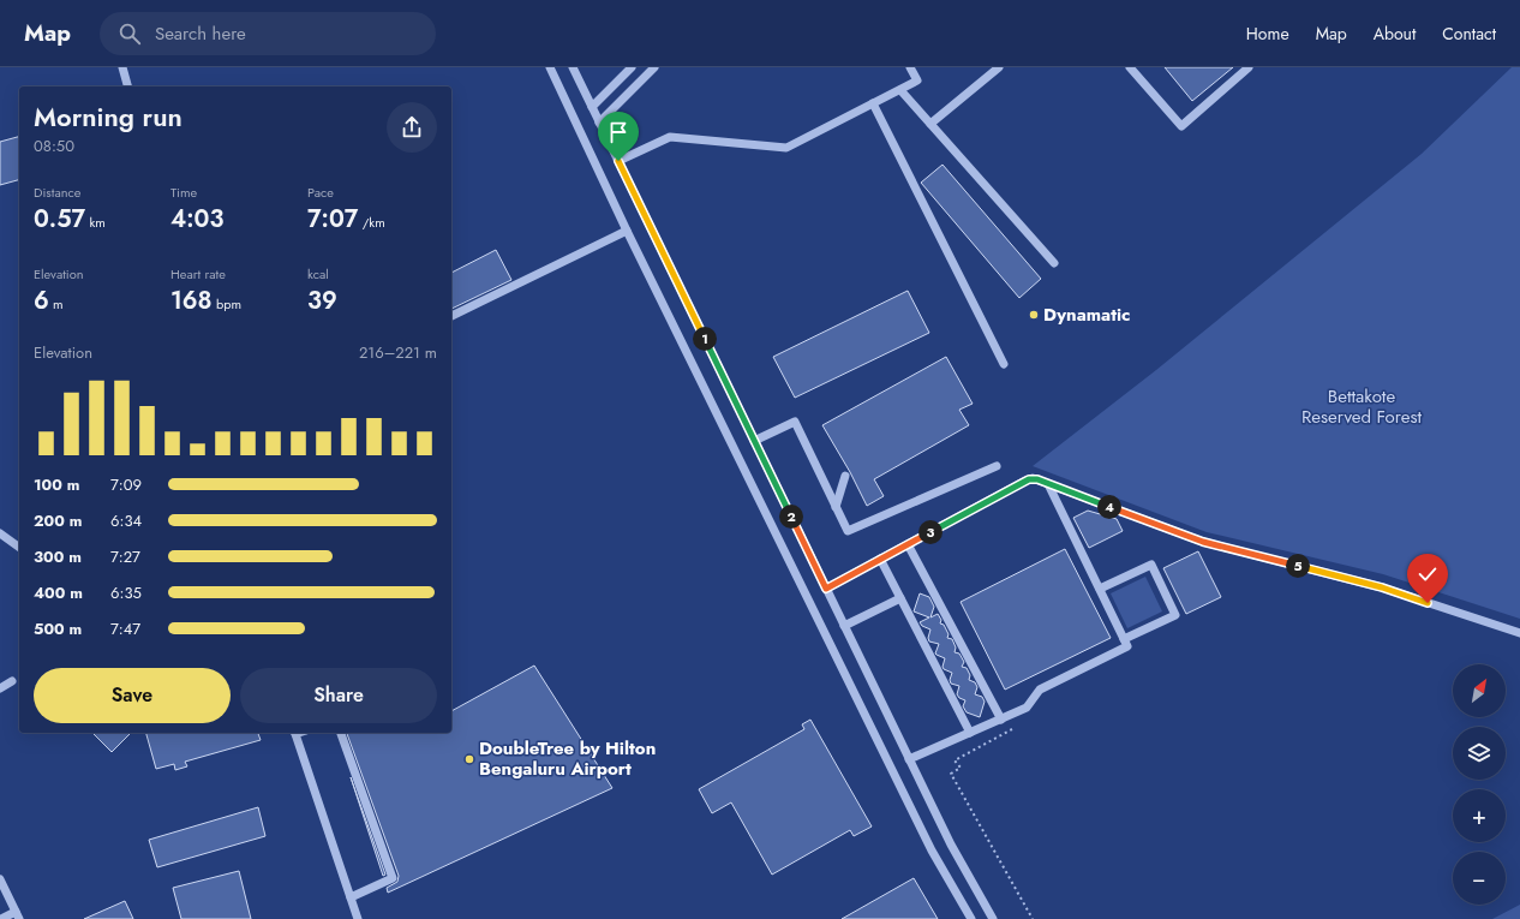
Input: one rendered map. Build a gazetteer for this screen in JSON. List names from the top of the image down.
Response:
{
  "parks": ["Bettakote Reserved Forest"],
  "places": ["Dynamatic", "DoubleTree by Hilton Bengaluru Airport"],
  "north": "top right",
  "page": {
    "header": "Map",
    "search": "Search here",
    "nav": [
      "Home",
      "Map",
      "About",
      "Contact"
    ],
    "heading": ["Morning run", "08:50"],
    "stats": [
      ["Distance", "0.57 km"],
      ["Time", "4:03"],
      ["Pace", "7:07 /km"],
      ["Elevation", "6 m"],
      ["Heart rate", "168 bpm"],
      ["kcal", "39"]
    ],
    "pins": [
      "1",
      "4",
      "2",
      "3",
      "5"
    ],
    "chart": ["Elevation", "216–221 m"],
    "list": [
      {
        "name": "100 m",
        "note": "7:09"
      },
      {
        "name": "200 m",
        "note": "6:34"
      },
      {
        "name": "300 m",
        "note": "7:27"
      },
      {
        "name": "400 m",
        "note": "6:35"
      },
      {
        "name": "500 m",
        "note": "7:47"
      }
    ],
    "buttons": ["Save", "Share"],
    "map_buttons": ["+", "−"]
  }
}
